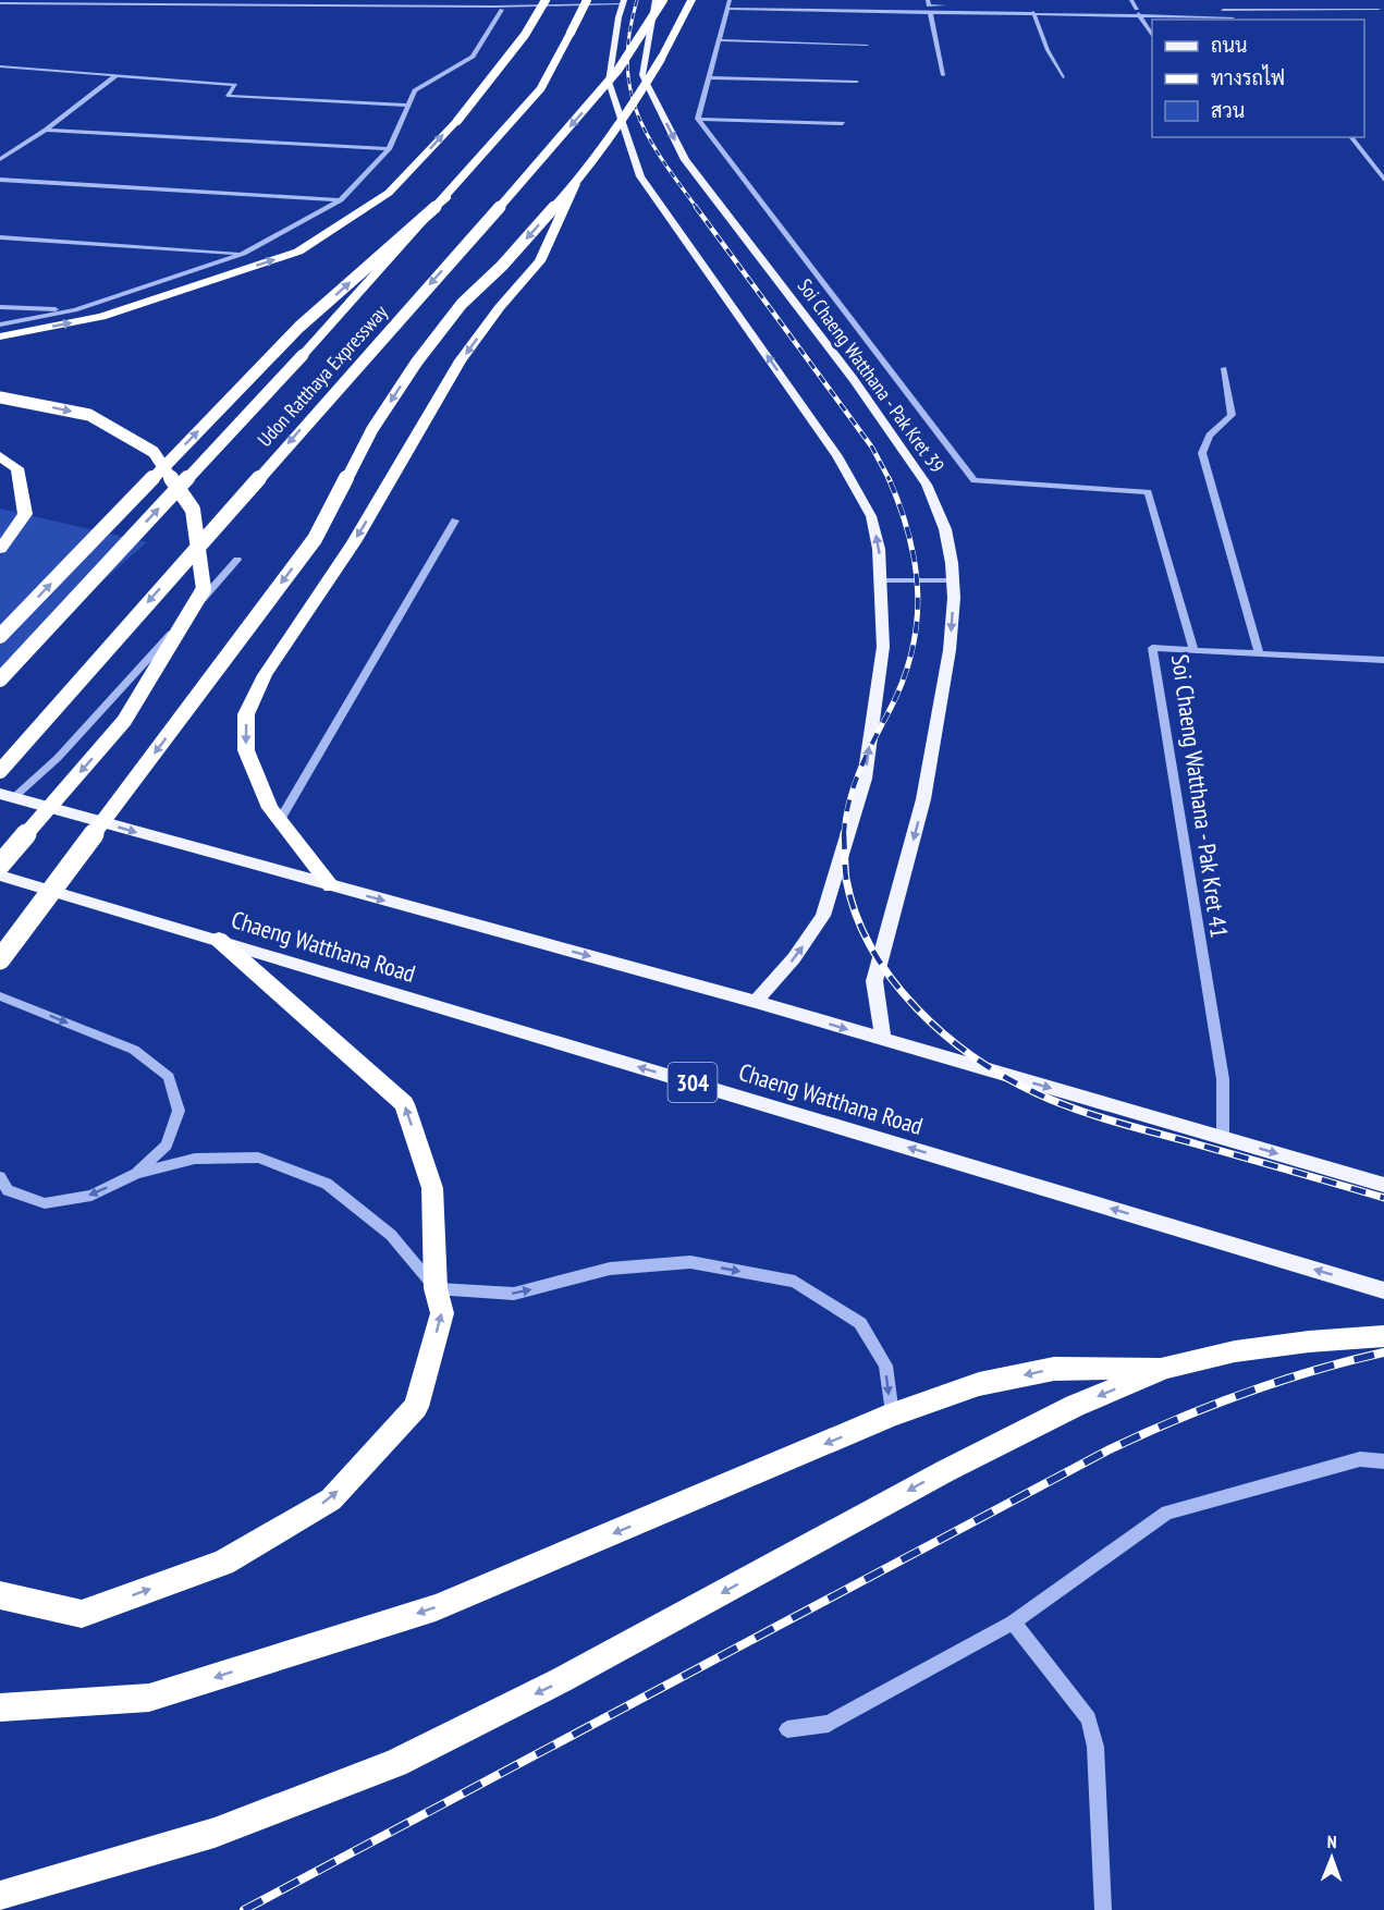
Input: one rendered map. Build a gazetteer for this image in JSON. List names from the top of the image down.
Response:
{
  "streets": {
    "highway": ["Udon Ratthaya Expressway"],
    "main road": ["Soi Chaeng Watthana - Pak Kret 39", "Chaeng Watthana Road", "304"],
    "street": ["Soi Chaeng Watthana - Pak Kret 41"]
  },
  "legend": ["ถนน", "ทางรถไฟ", "สวน"],
  "north": "top"
}
